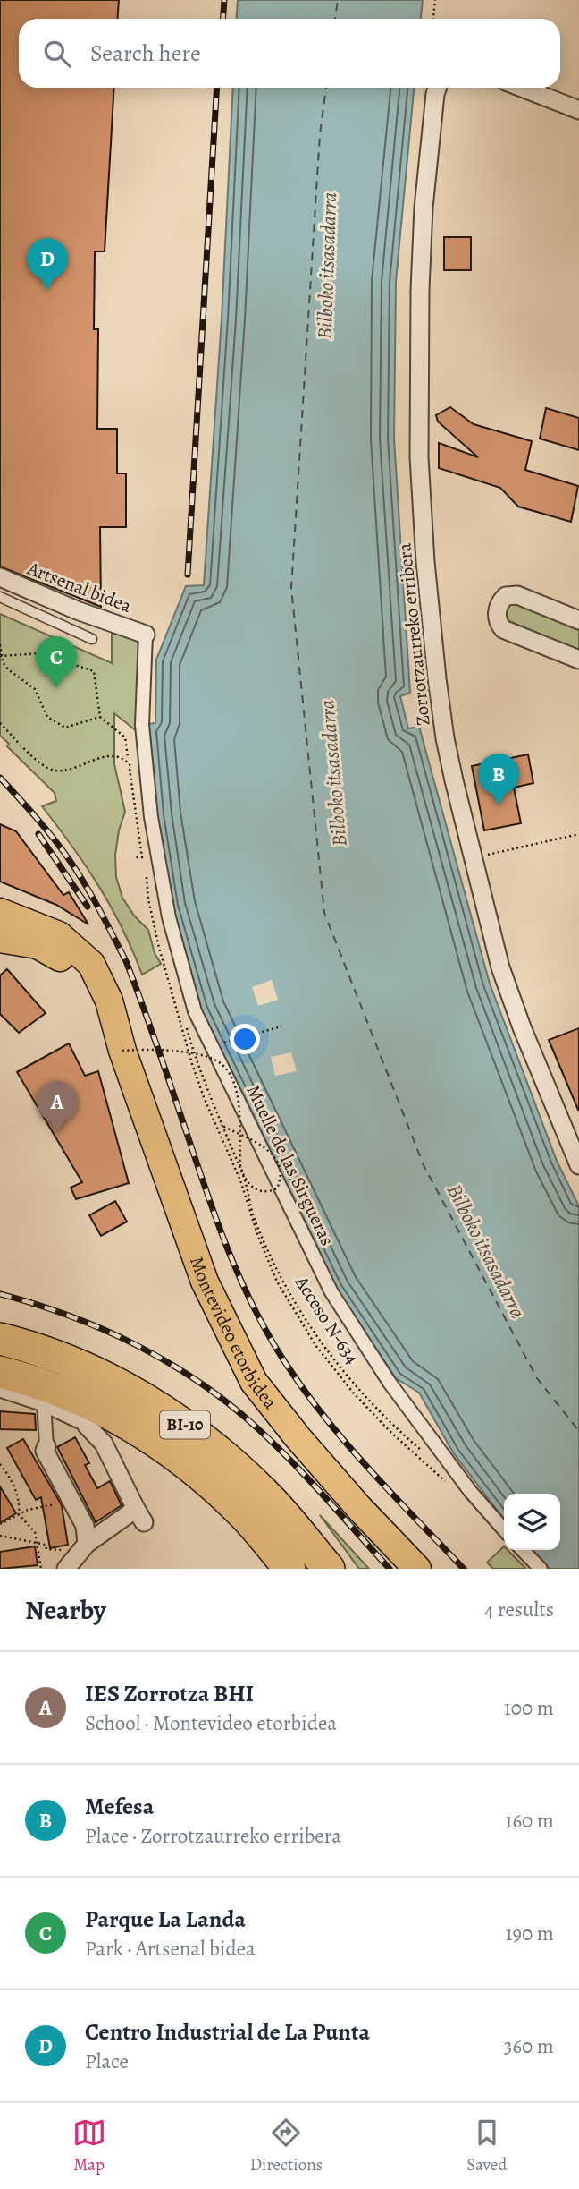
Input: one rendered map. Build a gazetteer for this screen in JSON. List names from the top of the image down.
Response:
{
  "streets": {
    "highway": ["BI-10"],
    "main road": ["Montevideo etorbidea"],
    "street": ["Artsenal bidea", "Zorrotzaurreko erribera", "Muelle de las Sirgueras"],
    "path": ["Acceso N-634"]
  },
  "crossings": [
    ["Artsenal bidea", "Muelle de las Sirgueras"],
    ["Acceso N-634", "Montevideo etorbidea"]
  ],
  "water": ["Bilboko itsasadarra"],
  "page": {
    "search": "Search here",
    "pins": [
      "D",
      "C",
      "B",
      "A"
    ],
    "heading": ["Nearby", "4 results"],
    "list": [
      {
        "mark": "A",
        "name": "IES Zorrotza BHI",
        "note": "School · Montevideo etorbidea",
        "value": "100 m"
      },
      {
        "mark": "B",
        "name": "Mefesa",
        "note": "Place · Zorrotzaurreko erribera",
        "value": "160 m"
      },
      {
        "mark": "C",
        "name": "Parque La Landa",
        "note": "Park · Artsenal bidea",
        "value": "190 m"
      },
      {
        "mark": "D",
        "name": "Centro Industrial de La Punta",
        "note": "Place",
        "value": "360 m"
      }
    ],
    "nav": ["Map", "Directions", "Saved"]
  }
}
